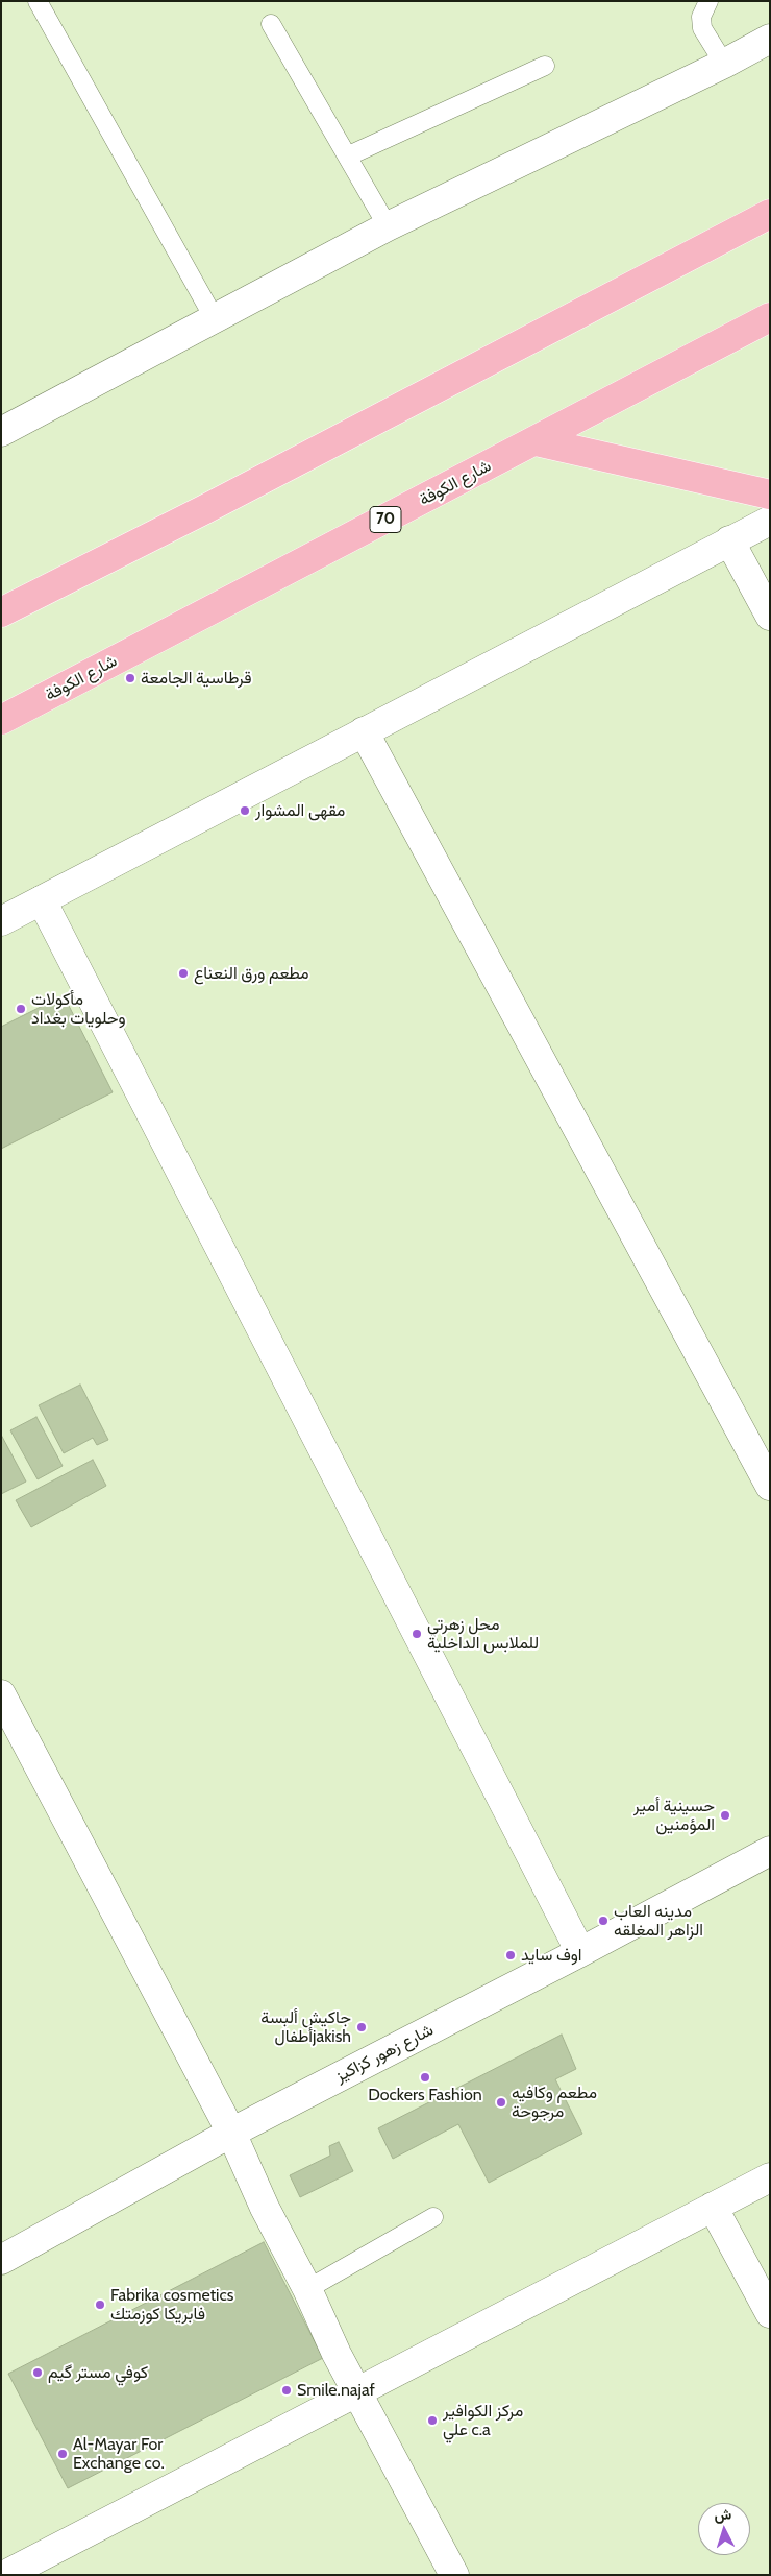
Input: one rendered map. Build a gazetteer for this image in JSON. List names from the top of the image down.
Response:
{
  "streets": {
    "highway": ["شارع الكوفة", "70"],
    "street": ["شارع زهور كزاكيز"]
  },
  "places": [
    "قرطاسية الجامعة",
    "مقهى المشوار",
    "مطعم ورق النعناع",
    "مأكولات وحلويات بغداد",
    "محل زهرتي للملابس الداخلية",
    "حسينية أمير المؤمنين",
    "مدينه العاب الزاهر المغلقه",
    "اوف سايد",
    "جاكيش ألبسة أطفالjakish",
    "Dockers Fashion",
    "مطعم وكافيه مرجوحة",
    "Fabrika cosmetics فابريكا كوزمتك",
    "كوفي مستر گيم",
    "Smile.najaf",
    "مركز الكوافير علي c.a",
    "Al-Mayar For Exchange co."
  ],
  "north": "top"
}
